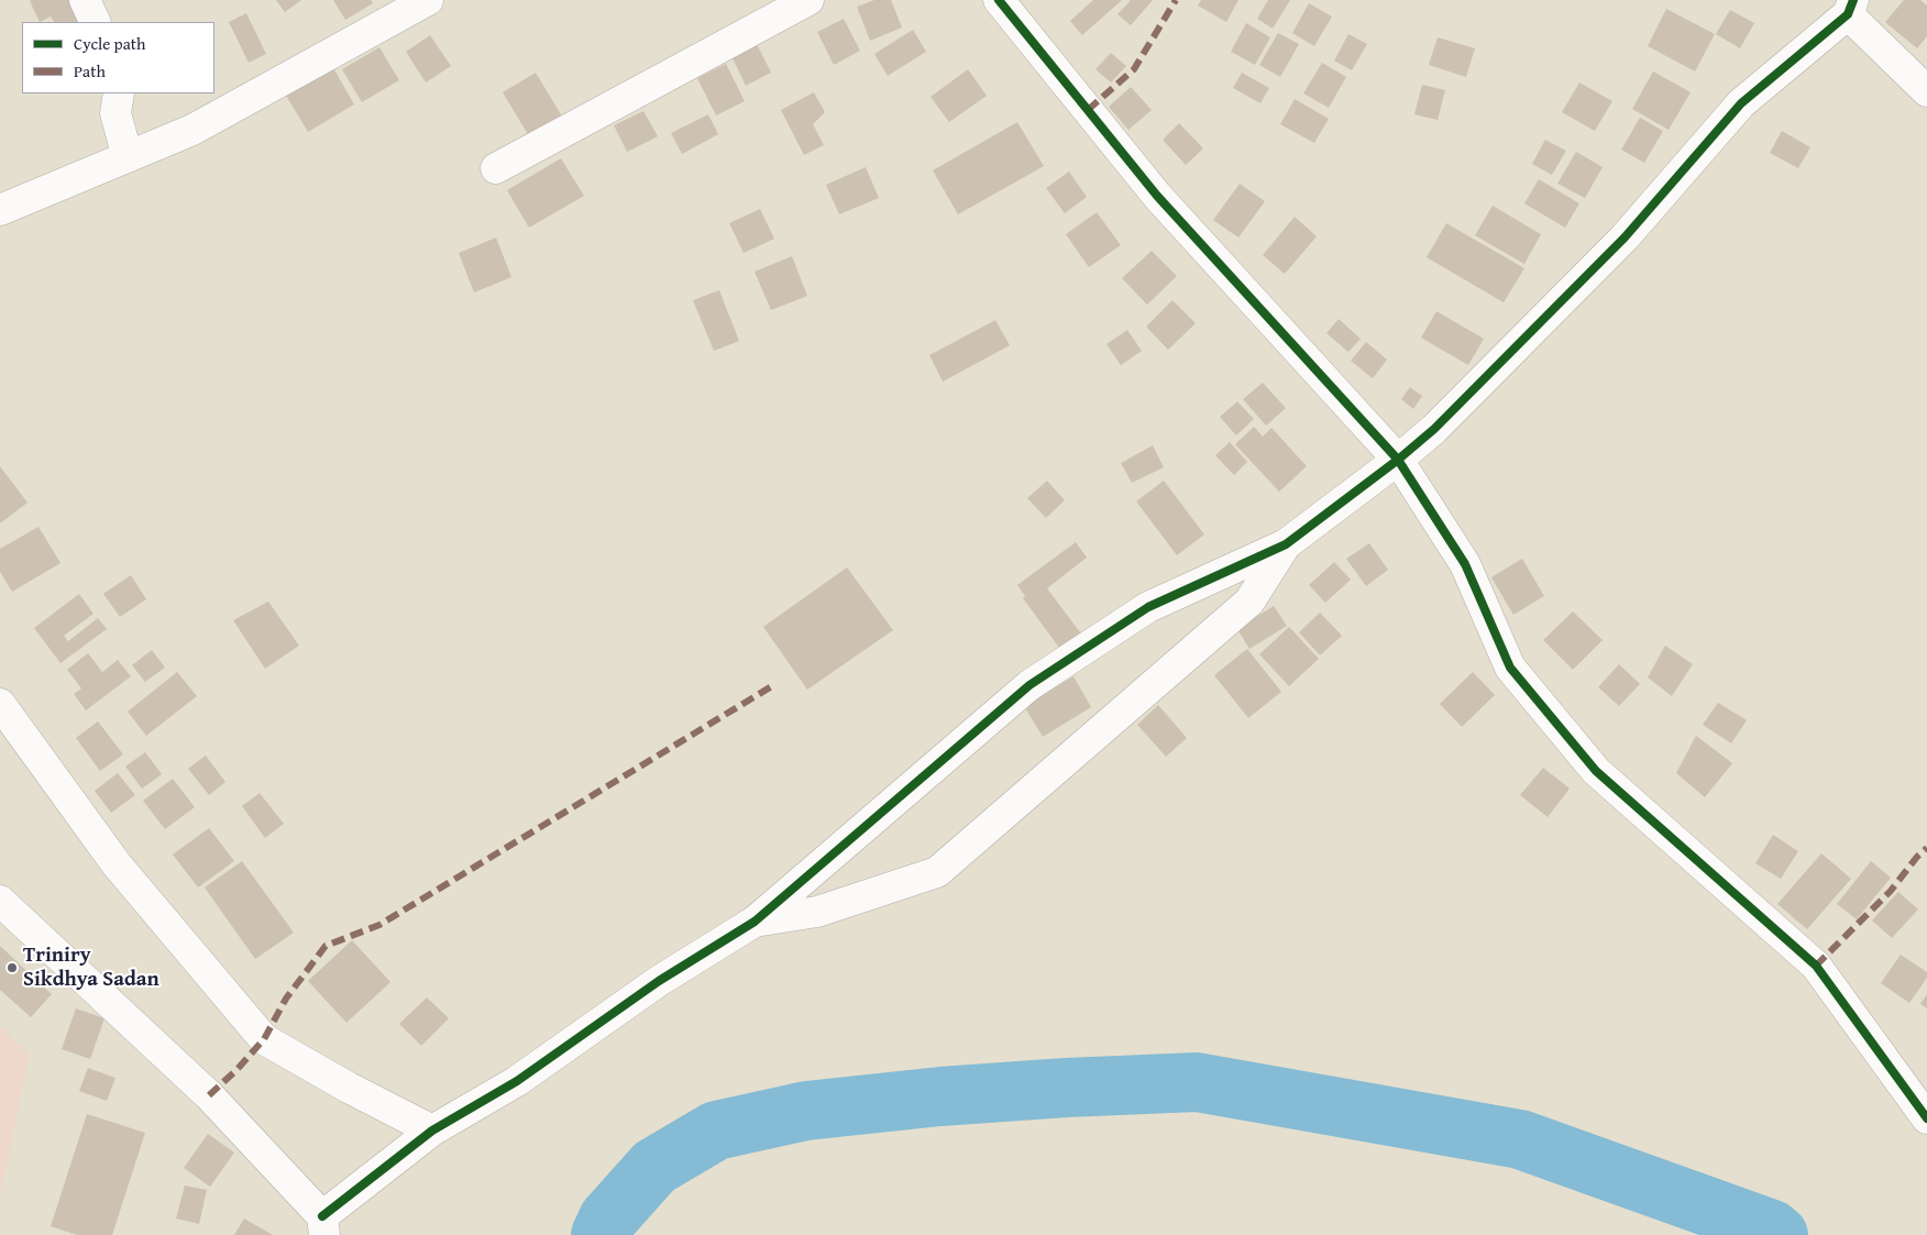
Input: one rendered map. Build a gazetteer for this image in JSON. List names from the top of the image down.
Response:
{
  "places": ["Triniry Sikdhya Sadan"],
  "legend": ["Cycle path", "Path"]
}
